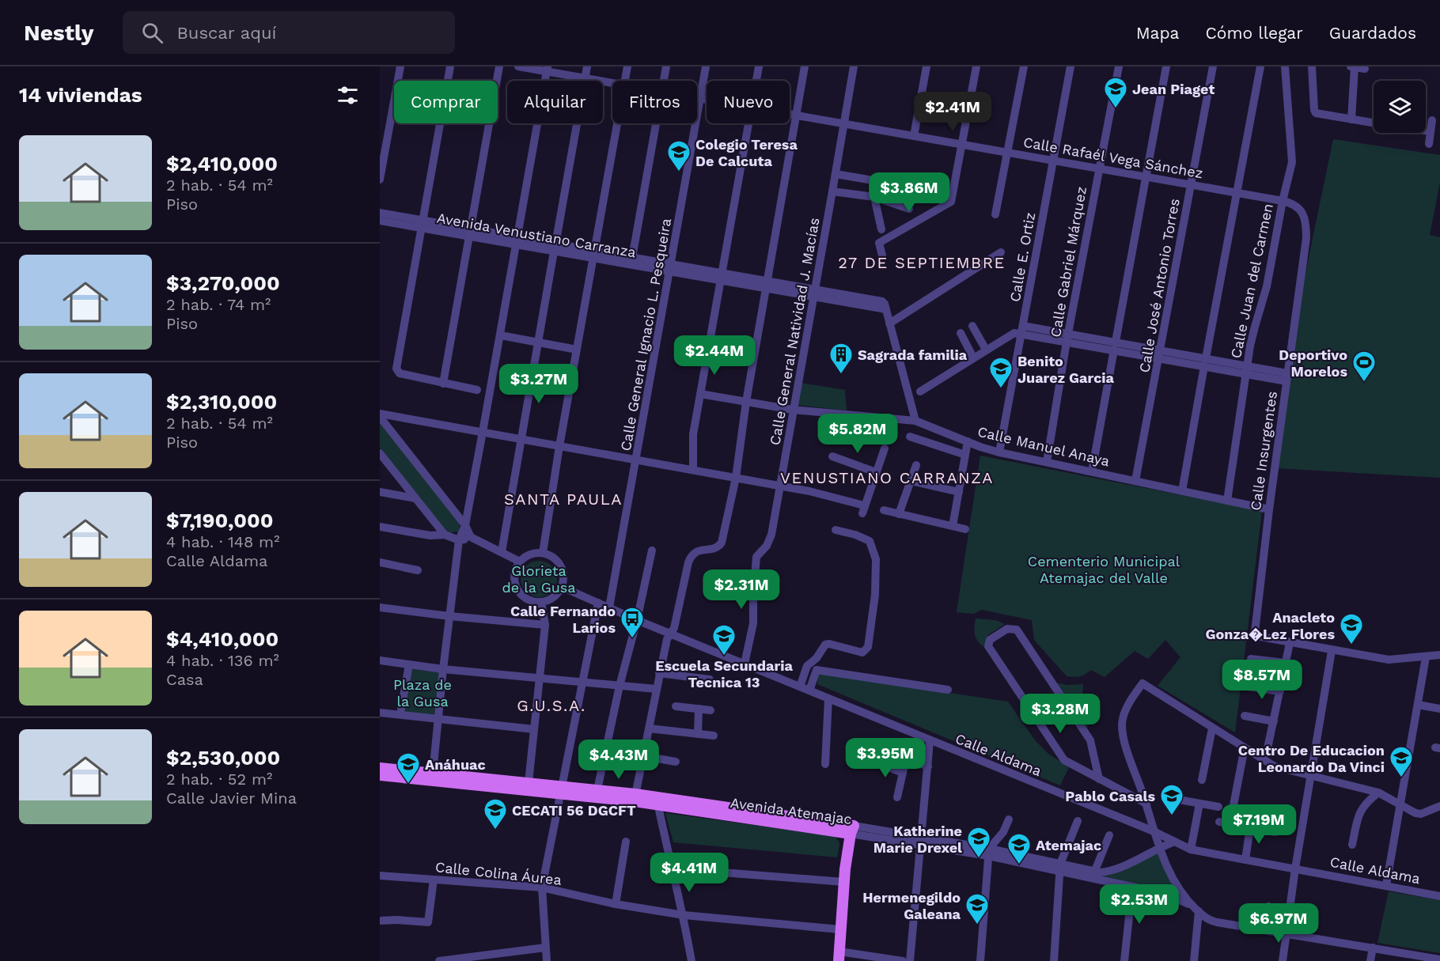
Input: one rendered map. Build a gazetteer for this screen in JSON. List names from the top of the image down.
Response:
{
  "streets": {
    "main road": ["Avenida Atemajac"],
    "street": [
      "Calle Rafaél Vega Sánchez",
      "Avenida Venustiano Carranza",
      "Calle E. Ortiz",
      "Calle Gabriel Márquez",
      "Calle Juan del Carmen",
      "Calle José Antonio Torres",
      "Calle General Natividad J. Macías",
      "Calle General Ignacio L. Pesqueira",
      "Calle Manuel Anaya",
      "Calle Insurgentes",
      "Calle Aldama",
      "Calle Colina Áurea"
    ]
  },
  "crossings": [
    ["Calle Rafaél Vega Sánchez", "Calle E. Ortiz"],
    ["Calle Rafaél Vega Sánchez", "Calle Gabriel Márquez"],
    ["Calle Rafaél Vega Sánchez", "Calle Juan del Carmen"],
    ["Calle Rafaél Vega Sánchez", "Calle José Antonio Torres"],
    ["Calle Rafaél Vega Sánchez", "Calle General Natividad J. Macías"],
    ["Calle Rafaél Vega Sánchez", "Calle General Ignacio L. Pesqueira"],
    ["Calle Rafaél Vega Sánchez", "Calle Insurgentes"],
    ["Avenida Venustiano Carranza", "Calle General Natividad J. Macías"],
    ["Avenida Venustiano Carranza", "Calle General Ignacio L. Pesqueira"],
    ["Calle E. Ortiz", "Calle Manuel Anaya"],
    ["Calle Gabriel Márquez", "Calle Manuel Anaya"],
    ["Calle Juan del Carmen", "Calle Manuel Anaya"],
    ["Calle Juan del Carmen", "Calle Insurgentes"],
    ["Calle José Antonio Torres", "Calle Manuel Anaya"],
    ["Calle General Natividad J. Macías", "Calle Manuel Anaya"],
    ["Calle General Natividad J. Macías", "Calle Aldama"],
    ["Calle General Ignacio L. Pesqueira", "Calle Aldama"],
    ["Calle Manuel Anaya", "Calle Insurgentes"],
    ["Calle Aldama", "Avenida Atemajac"]
  ],
  "districts": [
    "27 DE SEPTIEMBRE",
    "VENUSTIANO CARRANZA",
    "SANTA PAULA",
    "G.U.S.A."
  ],
  "parks": ["Cementerio Municipal Atemajac del Valle", "Glorieta de la Gusa", "Plaza de la Gusa"],
  "places": {
    "school or university": [
      "Jean Piaget",
      "Colegio Teresa De Calcuta",
      "Benito Juarez Garcia",
      "Anacleto Gonza�Lez Flores",
      "Escuela Secundaria Tecnica 13",
      "Centro De Educacion Leonardo Da Vinci",
      "Anáhuac",
      "Pablo Casals",
      "CECATI 56 DGCFT",
      "Katherine Marie Drexel",
      "Atemajac",
      "Hermenegildo Galeana"
    ],
    "building": ["Sagrada familia"],
    "sports": ["Deportivo Morelos"],
    "bus stop": ["Calle Fernando Larios"]
  },
  "page": {
    "header": "Nestly",
    "search": "Buscar aquí",
    "nav": ["Mapa", "Cómo llegar", "Guardados"],
    "heading": "14 viviendas",
    "chip": [
      "Comprar",
      "Alquilar",
      "Filtros",
      "Nuevo"
    ],
    "price": [
      "$2.41M",
      "$3.86M",
      "$2.44M",
      "$3.27M",
      "$5.82M",
      "$2.31M",
      "$8.57M",
      "$3.28M",
      "$3.95M",
      "$4.43M",
      "$7.19M",
      "$4.41M",
      "$2.53M",
      "$6.97M"
    ],
    "list": [
      {
        "name": "$2,410,000",
        "note": "2 hab. · 54 m² · Piso"
      },
      {
        "name": "$3,270,000",
        "note": "2 hab. · 74 m² · Piso"
      },
      {
        "name": "$2,310,000",
        "note": "2 hab. · 54 m² · Piso"
      },
      {
        "name": "$7,190,000",
        "note": "4 hab. · 148 m² · Calle Aldama"
      },
      {
        "name": "$4,410,000",
        "note": "4 hab. · 136 m² · Casa"
      },
      {
        "name": "$2,530,000",
        "note": "2 hab. · 52 m² · Calle Javier Mina"
      }
    ]
  }
}
